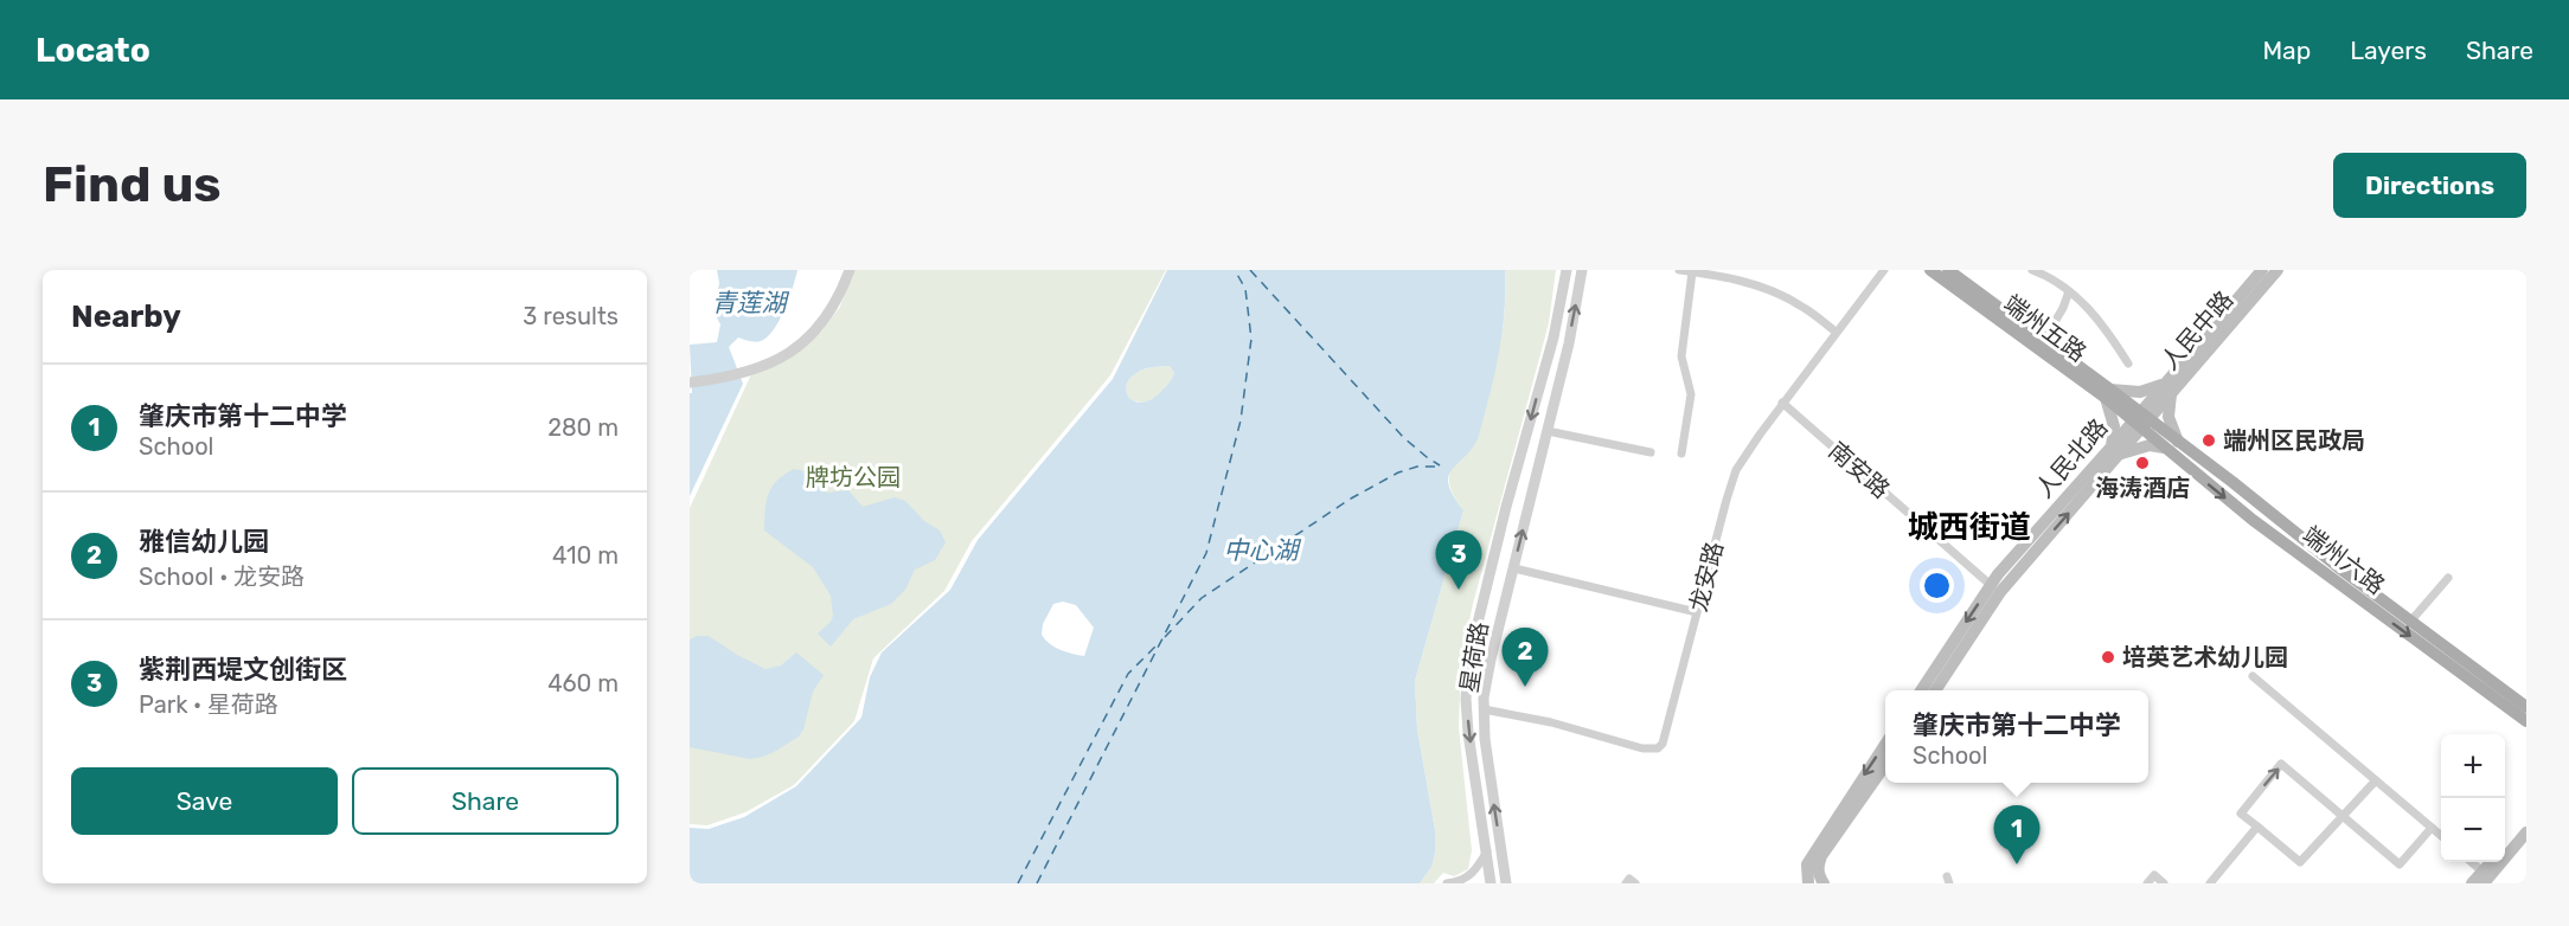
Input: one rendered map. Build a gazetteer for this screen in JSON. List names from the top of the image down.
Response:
{
  "streets": {
    "main road": [
      "端州五路",
      "人民中路",
      "人民北路",
      "端州六路"
    ],
    "street": ["南安路", "龙安路", "星荷路"]
  },
  "crossings": [
    ["端州五路", "人民中路"],
    ["端州五路", "人民北路"],
    ["端州五路", "端州六路"],
    ["人民中路", "人民北路"],
    ["人民中路", "端州六路"],
    ["人民北路", "南安路"],
    ["人民北路", "端州六路"],
    ["南安路", "龙安路"],
    ["龙安路", "星荷路"]
  ],
  "districts": ["城西街道"],
  "water": ["青莲湖", "中心湖"],
  "parks": ["牌坊公园"],
  "places": ["端州区民政局", "海涛酒店", "培英艺术幼儿园"],
  "page": {
    "header": "Locato",
    "nav": ["Map", "Layers", "Share"],
    "buttons": [
      "Directions",
      ["Save", "Share"]
    ],
    "title": "Find us",
    "heading": ["Nearby", "3 results"],
    "list": [
      {
        "mark": "1",
        "name": "肇庆市第十二中学",
        "note": "School",
        "value": "280 m"
      },
      {
        "mark": "2",
        "name": "雅信幼儿园",
        "note": "School · 龙安路",
        "value": "410 m"
      },
      {
        "mark": "3",
        "name": "紫荆西堤文创街区",
        "note": "Park · 星荷路",
        "value": "460 m"
      }
    ],
    "pins": ["3", "2", "1"],
    "popup": ["肇庆市第十二中学", "School"],
    "map_buttons": ["+", "−"]
  }
}
